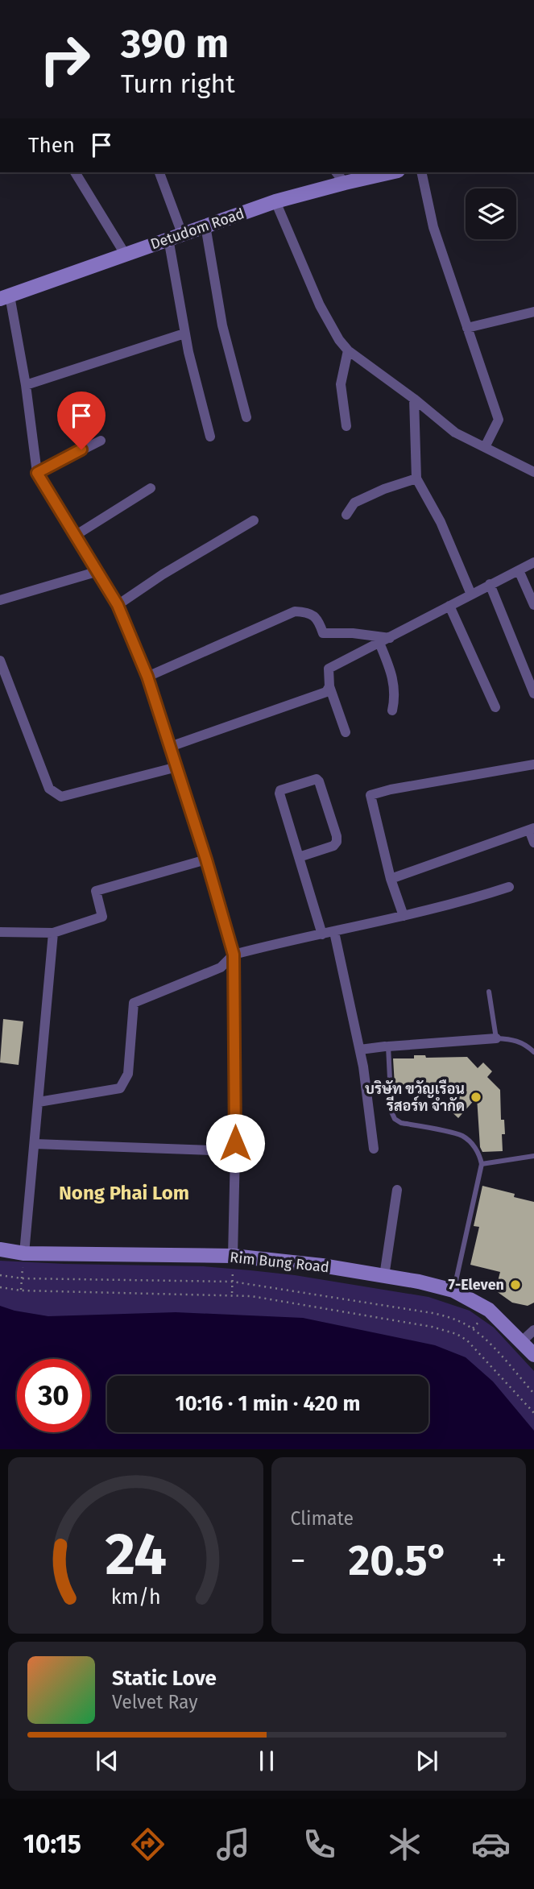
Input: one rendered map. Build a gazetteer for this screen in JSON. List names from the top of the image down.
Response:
{
  "streets": {
    "main road": ["Detudom Road", "Rim Bung Road"]
  },
  "districts": ["Nong Phai Lom"],
  "places": ["บริษัท ขวัญเรือน รีสอร์ท จำกัด", "7-Eleven"],
  "page": {
    "turn": ["390 m", "Turn right"],
    "then": "Then",
    "limit": "30",
    "trip": "10:16 · 1 min · 420 m",
    "tile": "Climate",
    "heat": ["−", "20.5°", "+"],
    "song": ["Static Love", "Velvet Ray"],
    "tabs": "10:15",
    "gauge": ["24", "km/h"]
  }
}
